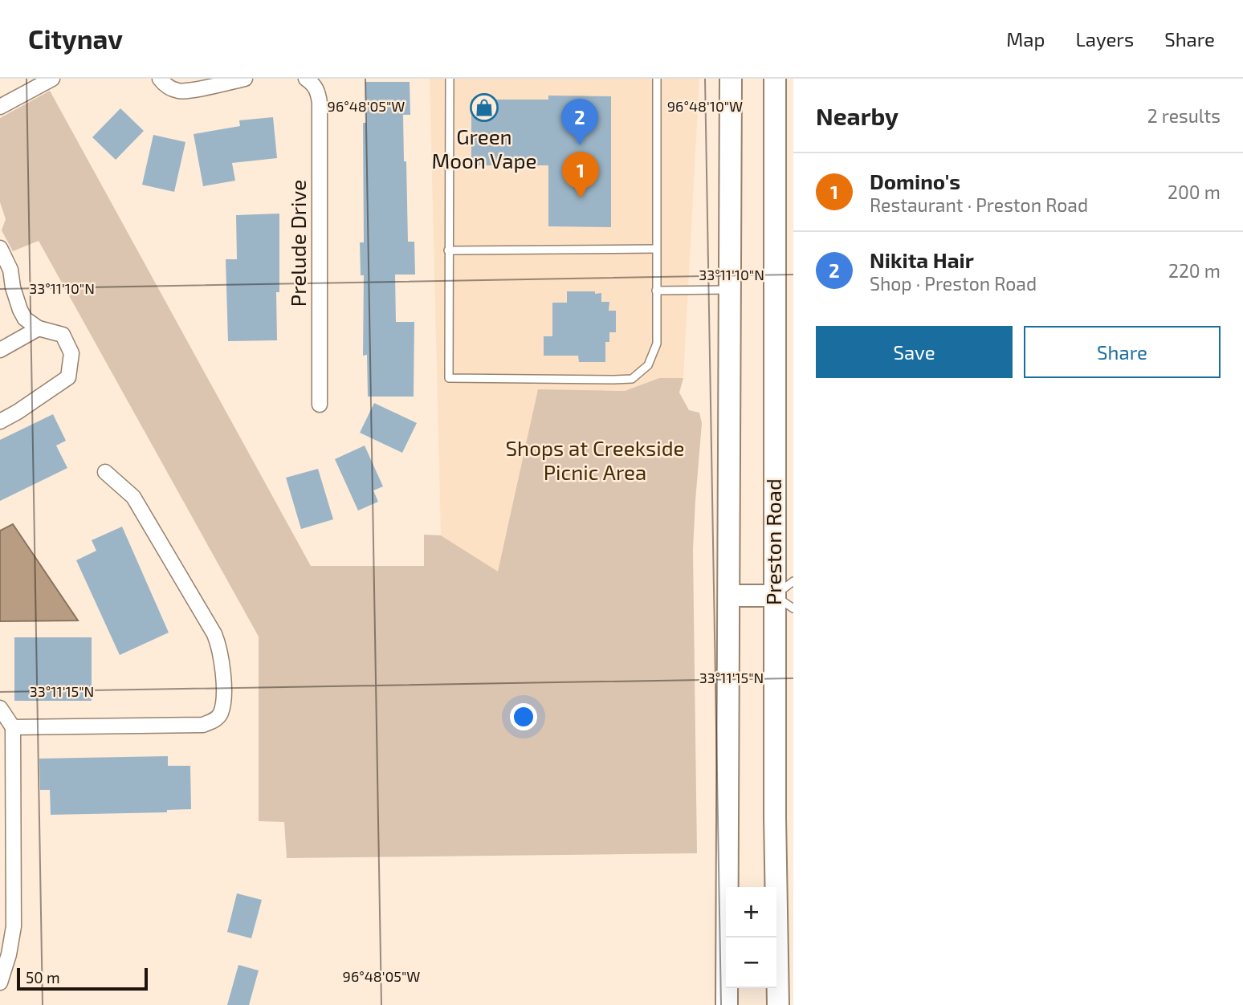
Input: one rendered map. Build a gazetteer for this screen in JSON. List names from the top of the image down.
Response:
{
  "streets": {
    "main road": ["Preston Road"],
    "street": ["Prelude Drive"]
  },
  "parks": ["Shops at Creekside Picnic Area"],
  "places": {
    "shop": ["Green Moon Vape"]
  },
  "scale_bar": "50 m",
  "page": {
    "header": "Citynav",
    "nav": ["Map", "Layers", "Share"],
    "heading": ["Nearby", "2 results"],
    "pins": ["2", "1"],
    "list": [
      {
        "mark": "1",
        "name": "Domino's",
        "note": "Restaurant · Preston Road",
        "value": "200 m"
      },
      {
        "mark": "2",
        "name": "Nikita Hair",
        "note": "Shop · Preston Road",
        "value": "220 m"
      }
    ],
    "buttons": ["Save", "Share"],
    "map_buttons": ["+", "−"],
    "scale": "50 m"
  },
  "coordinates": [
    "96°48'05\"W",
    "96°48'10\"W",
    "33°11'10\"N",
    "33°11'15\"N"
  ]
}
